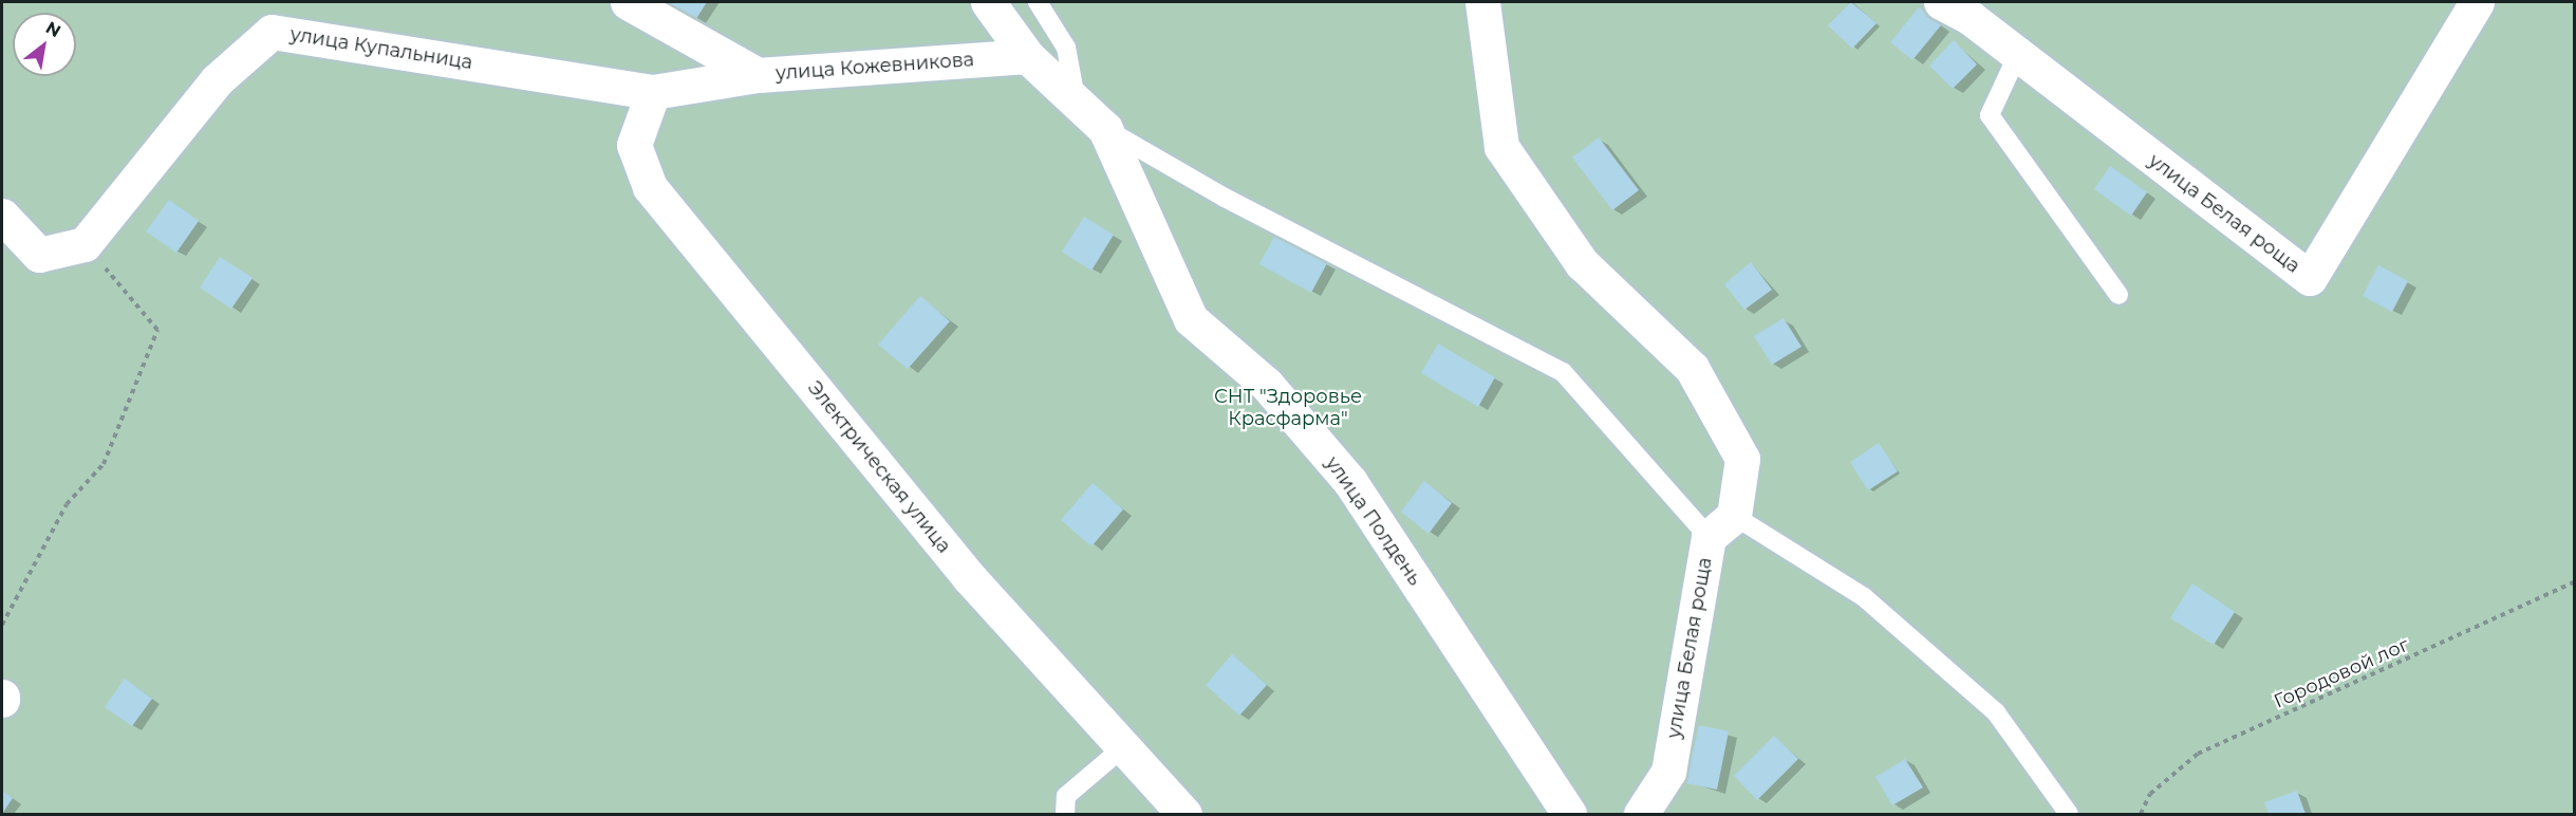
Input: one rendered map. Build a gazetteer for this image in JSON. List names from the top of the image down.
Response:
{
  "streets": {
    "street": [
      "улица Купальница",
      "улица Кожевникова",
      "улица Белая роща",
      "Электрическая улица",
      "улица Полдень"
    ],
    "path": ["Городовой лог"]
  },
  "crossings": [
    ["улица Купальница", "улица Кожевникова"],
    ["улица Купальница", "Электрическая улица"]
  ],
  "parks": ["СНТ \"Здоровье Красфарма\""],
  "north": "top right"
}
